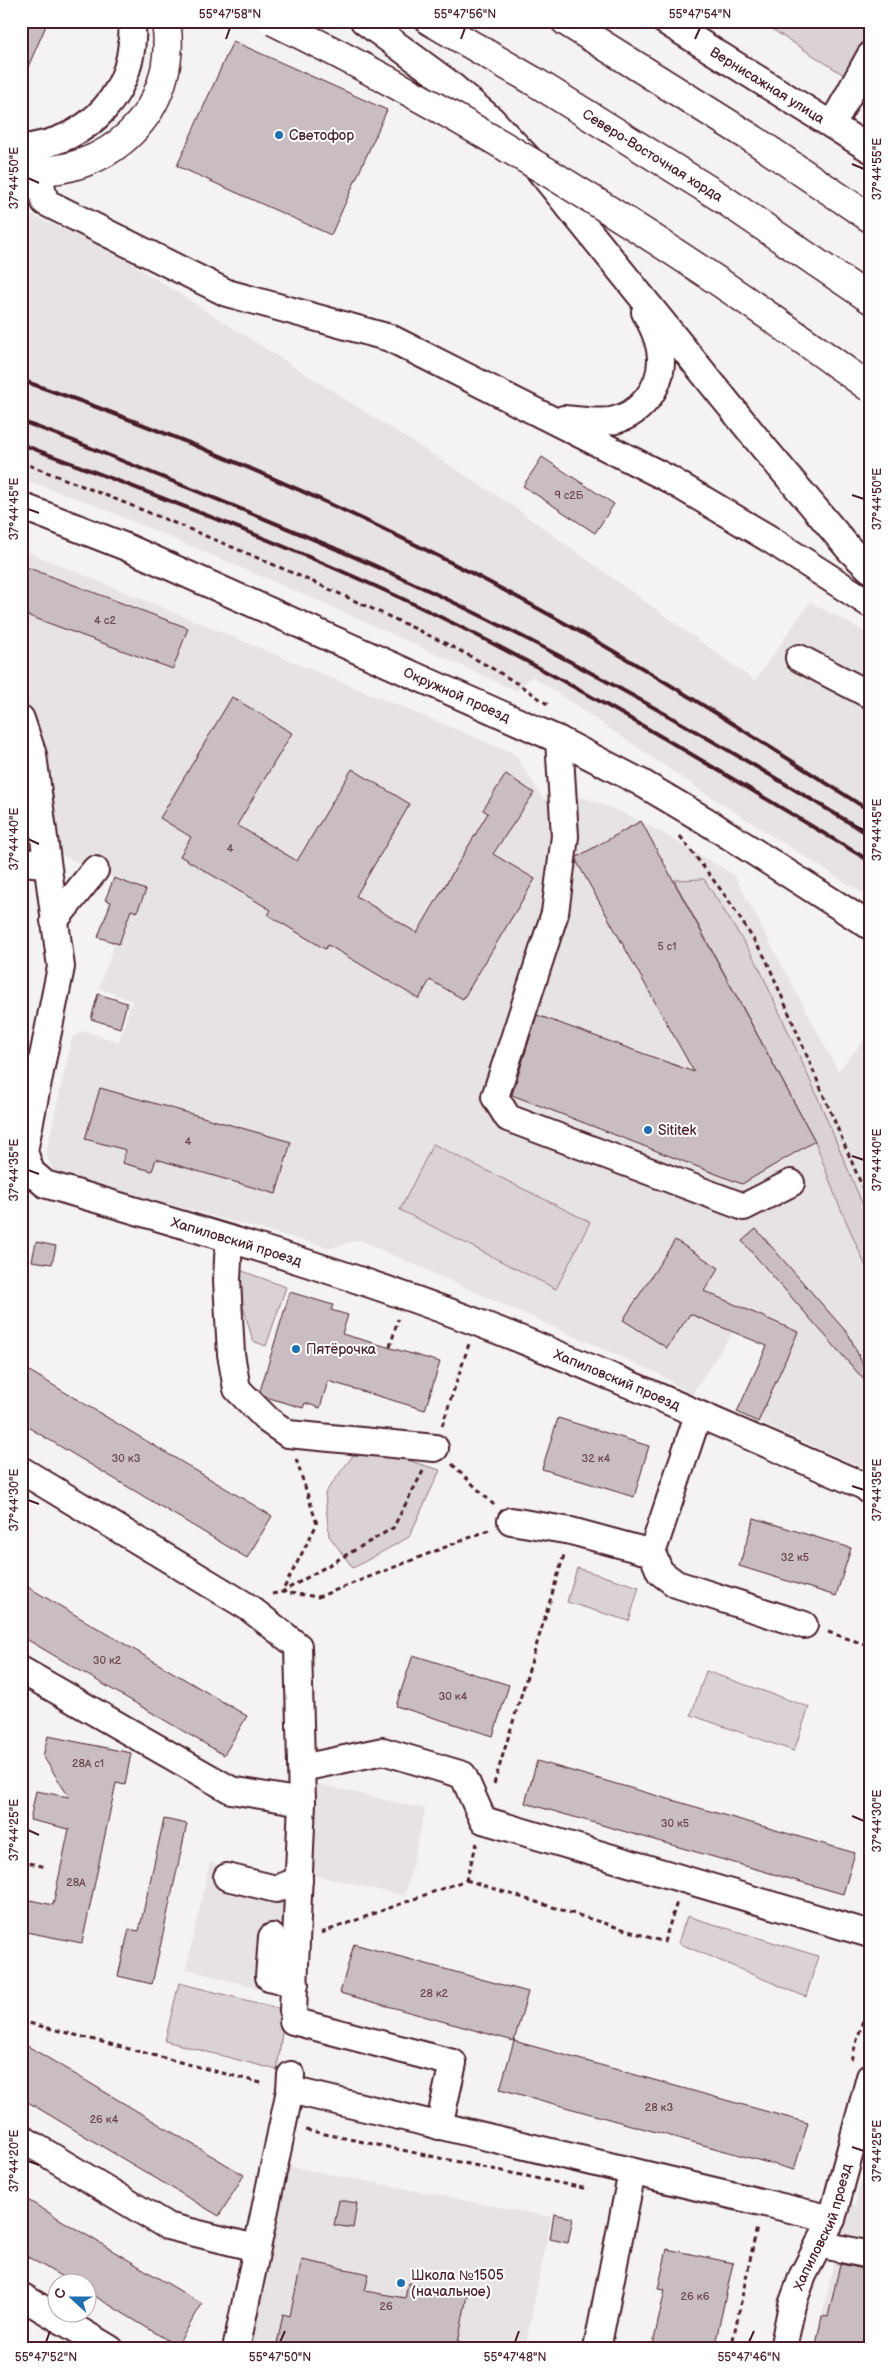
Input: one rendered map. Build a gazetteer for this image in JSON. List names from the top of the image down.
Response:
{
  "streets": {
    "main road": ["Северо-Восточная хорда"],
    "street": ["Вернисажная улица", "Окружной проезд", "Хапиловский проезд"]
  },
  "places": [
    "Светофор",
    "Sititek",
    "Пятёрочка",
    "Школа №1505 (начальное)"
  ],
  "house_numbers": [
    "9 с2Б",
    "4 c2",
    "4",
    "5 с1",
    "4",
    "30 к3",
    "32 к4",
    "32 к5",
    "30 к2",
    "30 к4",
    "28А с1",
    "30 к5",
    "28А",
    "28 к2",
    "28 к3",
    "26 к4",
    "26 к6",
    "26"
  ],
  "north": "left",
  "coordinates": [
    "55°47'58\"N",
    "55°47'56\"N",
    "55°47'54\"N",
    "37°44'55\"E",
    "37°44'50\"E",
    "37°44'45\"E",
    "37°44'40\"E",
    "37°44'35\"E",
    "37°44'30\"E",
    "37°44'25\"E",
    "37°44'20\"E",
    "55°47'52\"N",
    "55°47'50\"N",
    "55°47'48\"N",
    "55°47'46\"N"
  ]
}
